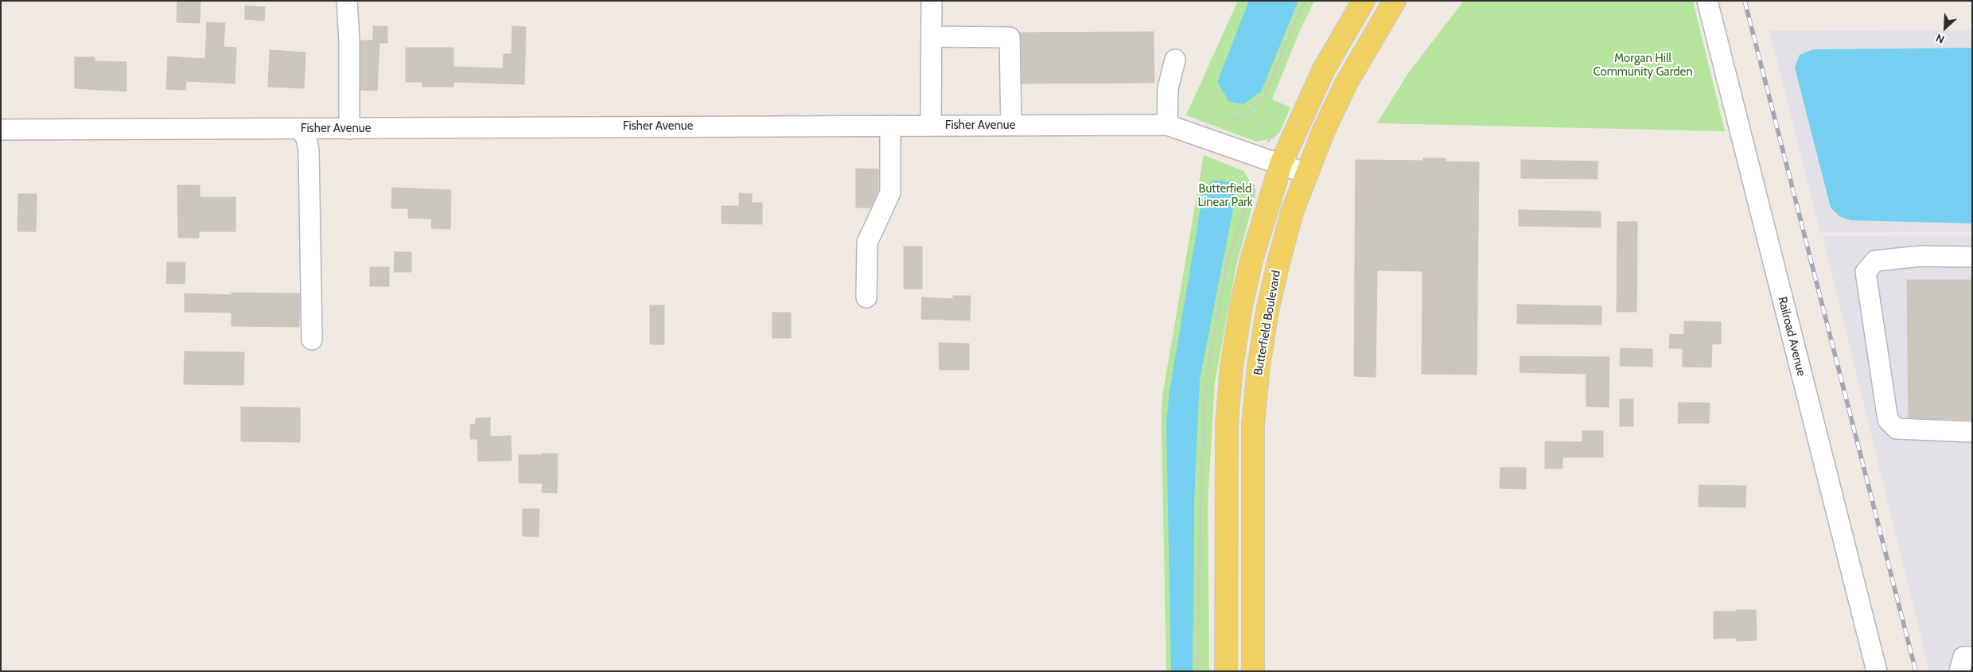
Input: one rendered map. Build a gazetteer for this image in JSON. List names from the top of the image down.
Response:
{
  "streets": {
    "main road": ["Butterfield Boulevard"],
    "street": ["Fisher Avenue", "Railroad Avenue"]
  },
  "crossings": [
    ["Fisher Avenue", "Butterfield Boulevard"]
  ],
  "parks": ["Morgan Hill Community Garden", "Butterfield Linear Park"],
  "north": "bottom left"
}
